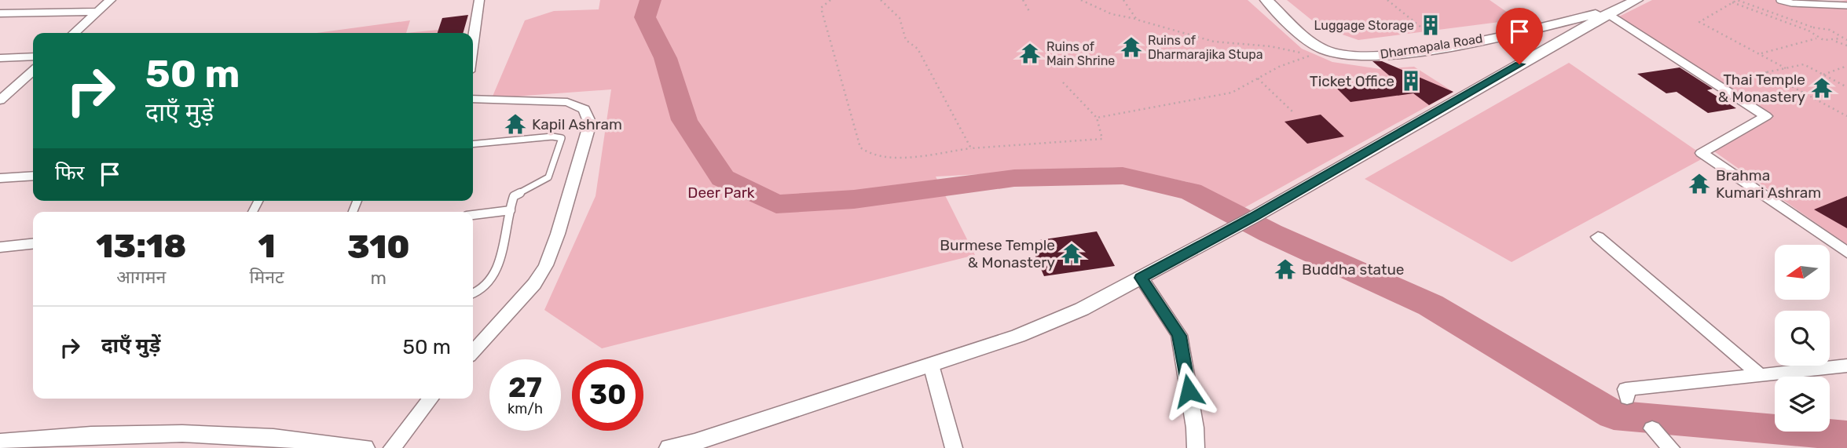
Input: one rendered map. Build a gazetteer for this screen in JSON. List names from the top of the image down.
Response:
{
  "streets": {
    "street": ["Dharmapala Road"]
  },
  "parks": ["Deer Park"],
  "places": {
    "building": ["Luggage Storage", "Ticket Office"],
    "temple": [
      "Ruins of Dharmarajika Stupa",
      "Ruins of Main Shrine",
      "Thai Temple & Monastery",
      "Kapil Ashram",
      "Brahma Kumari Ashram",
      "Burmese Temple & Monastery",
      "Buddha statue"
    ]
  },
  "north": "left",
  "page": {
    "turn": ["50 m", "दाएँ मुड़ें"],
    "then": "फिर",
    "eta": [
      "13:18",
      "आगमन",
      "1",
      "मिनट",
      "310",
      "m"
    ],
    "list": [
      {
        "name": "दाएँ मुड़ें",
        "value": "50 m"
      }
    ],
    "speed": "27 km/h",
    "limit": "30"
  }
}
